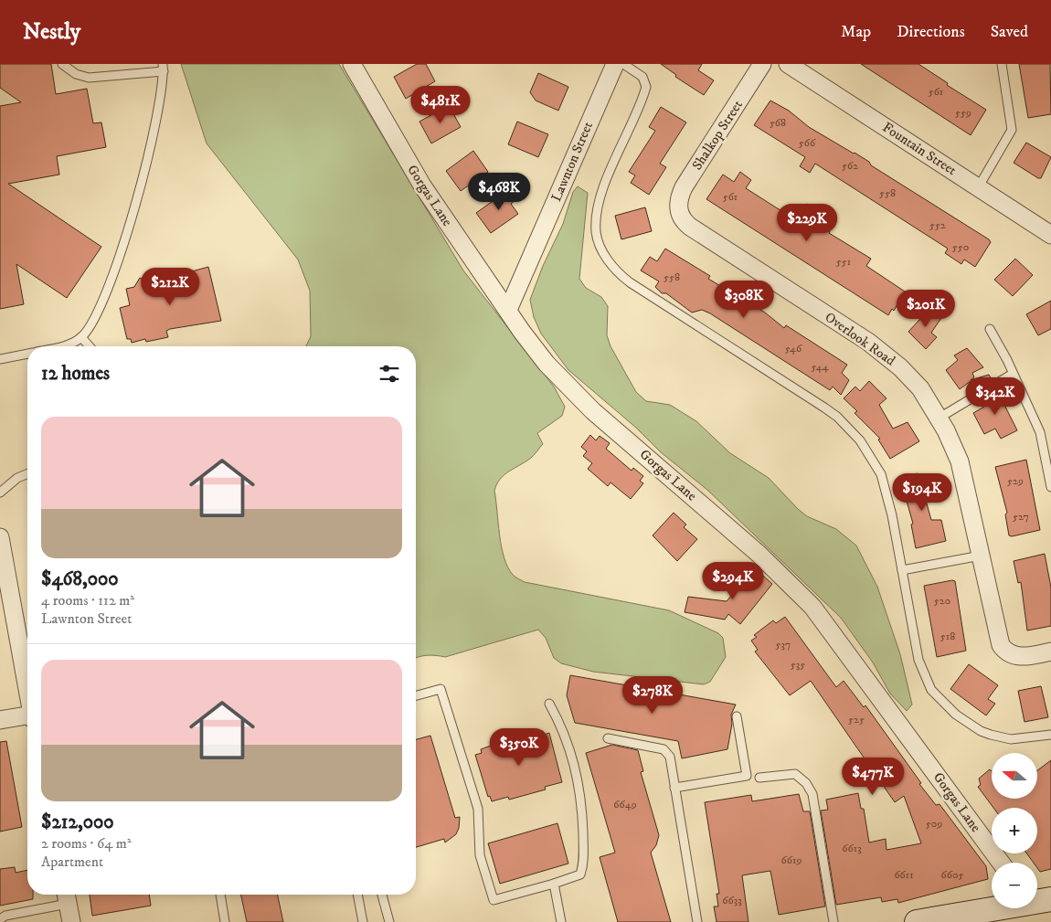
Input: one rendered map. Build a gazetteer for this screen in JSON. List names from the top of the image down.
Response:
{
  "streets": {
    "street": [
      "Shalkop Street",
      "Fountain Street",
      "Lawnton Street",
      "Gorgas Lane",
      "Overlook Road"
    ]
  },
  "crossings": [
    ["Shalkop Street", "Overlook Road"],
    ["Lawnton Street", "Gorgas Lane"]
  ],
  "house_numbers": [
    "561",
    "559",
    "568",
    "566",
    "562",
    "558",
    "561",
    "552",
    "550",
    "551",
    "558",
    "546",
    "544",
    "529",
    "527",
    "520",
    "518",
    "537",
    "535",
    "525",
    "6649",
    "509",
    "6613",
    "6619",
    "6611",
    "6605",
    "6633"
  ],
  "north": "left",
  "page": {
    "header": "Nestly",
    "nav": ["Map", "Directions", "Saved"],
    "price": [
      "$481K",
      "$468K",
      "$229K",
      "$212K",
      "$308K",
      "$201K",
      "$342K",
      "$194K",
      "$294K",
      "$278K",
      "$350K",
      "$477K"
    ],
    "heading": "12 homes",
    "list": [
      {
        "name": "$468,000",
        "note": "4 rooms · 112 m² · Lawnton Street"
      },
      {
        "name": "$212,000",
        "note": "2 rooms · 64 m² · Apartment"
      }
    ],
    "map_buttons": ["+", "−"]
  }
}
